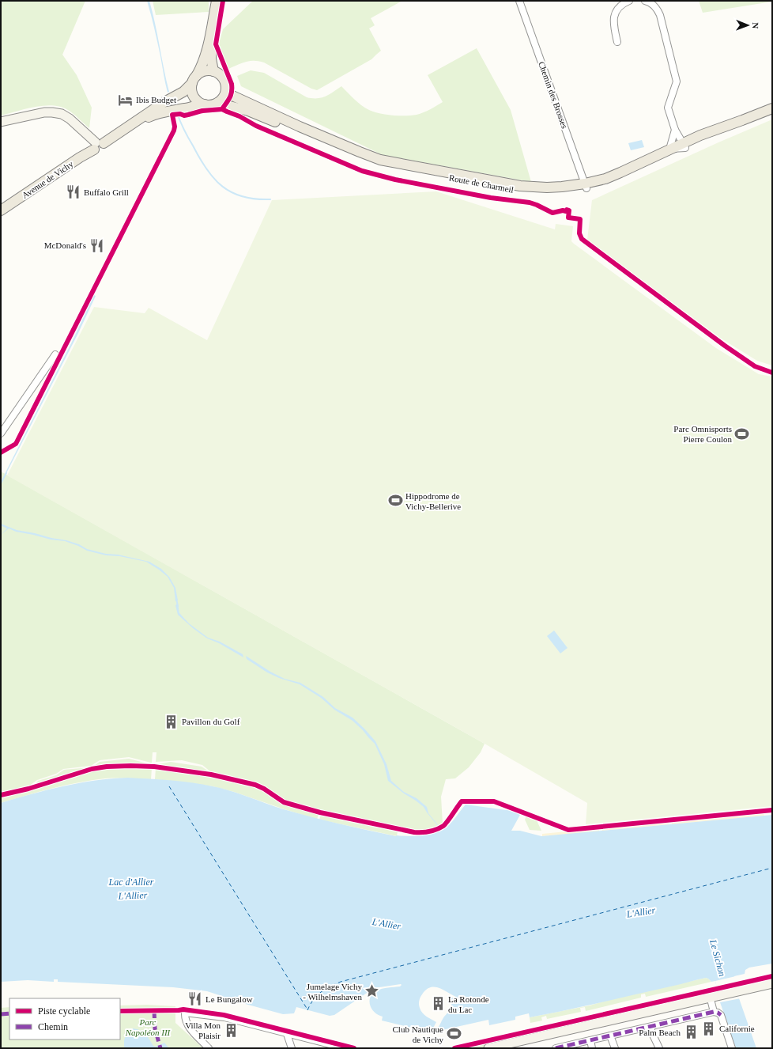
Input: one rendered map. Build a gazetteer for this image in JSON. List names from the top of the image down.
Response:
{
  "streets": {
    "main road": ["Avenue de Vichy", "Route de Charmeil"],
    "street": ["Chemin des Brosses"]
  },
  "crossings": [
    ["Chemin des Brosses", "Route de Charmeil"],
    ["Avenue de Vichy", "Route de Charmeil"]
  ],
  "water": ["Lac d'Allier", "L'Allier", "Le Sichon"],
  "parks": ["Parc Napoléon III"],
  "places": {
    "hotel": ["Ibis Budget"],
    "restaurant": ["Buffalo Grill", "McDonald's", "Le Bungalow"],
    "sports": ["Parc Omnisports Pierre Coulon", "Hippodrome de Vichy-Bellerive", "Club Nautique de Vichy"],
    "building": [
      "Pavillon du Golf",
      "La Rotonde du Lac",
      "Californie",
      "Villa Mon Plaisir",
      "Palm Beach"
    ],
    "place": ["Jumelage Vichy - Wilhelmshaven"]
  },
  "legend": ["Piste cyclable", "Chemin"],
  "north": "right"
}
